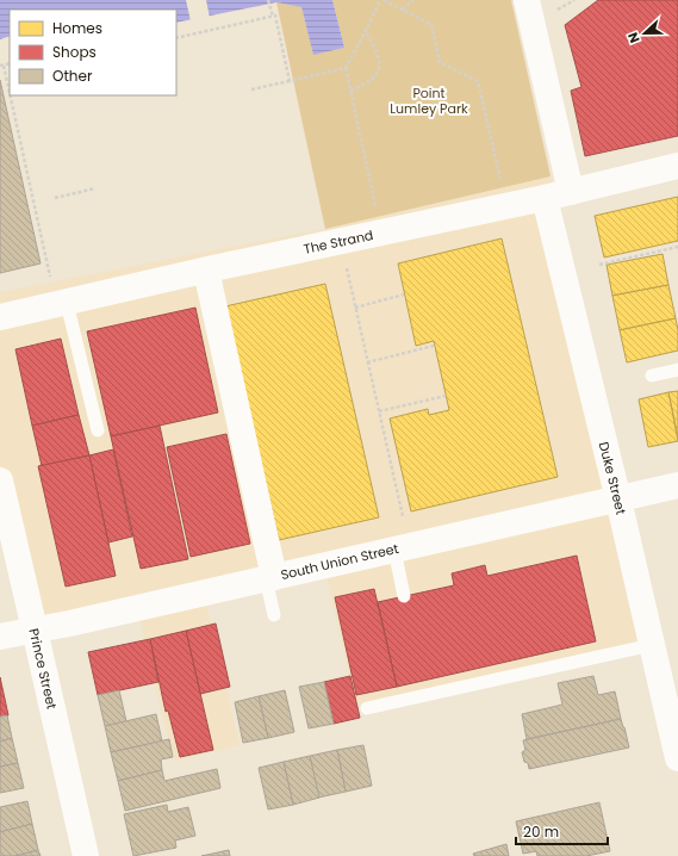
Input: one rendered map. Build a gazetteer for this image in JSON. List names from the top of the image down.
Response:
{
  "streets": {
    "street": [
      "The Strand",
      "Duke Street",
      "South Union Street",
      "Prince Street"
    ]
  },
  "crossings": [
    ["The Strand", "Duke Street"],
    ["Duke Street", "South Union Street"],
    ["South Union Street", "Prince Street"]
  ],
  "parks": ["Point Lumley Park"],
  "legend": ["Homes", "Shops", "Other"],
  "scale_bar": "20 m",
  "north": "left"
}
